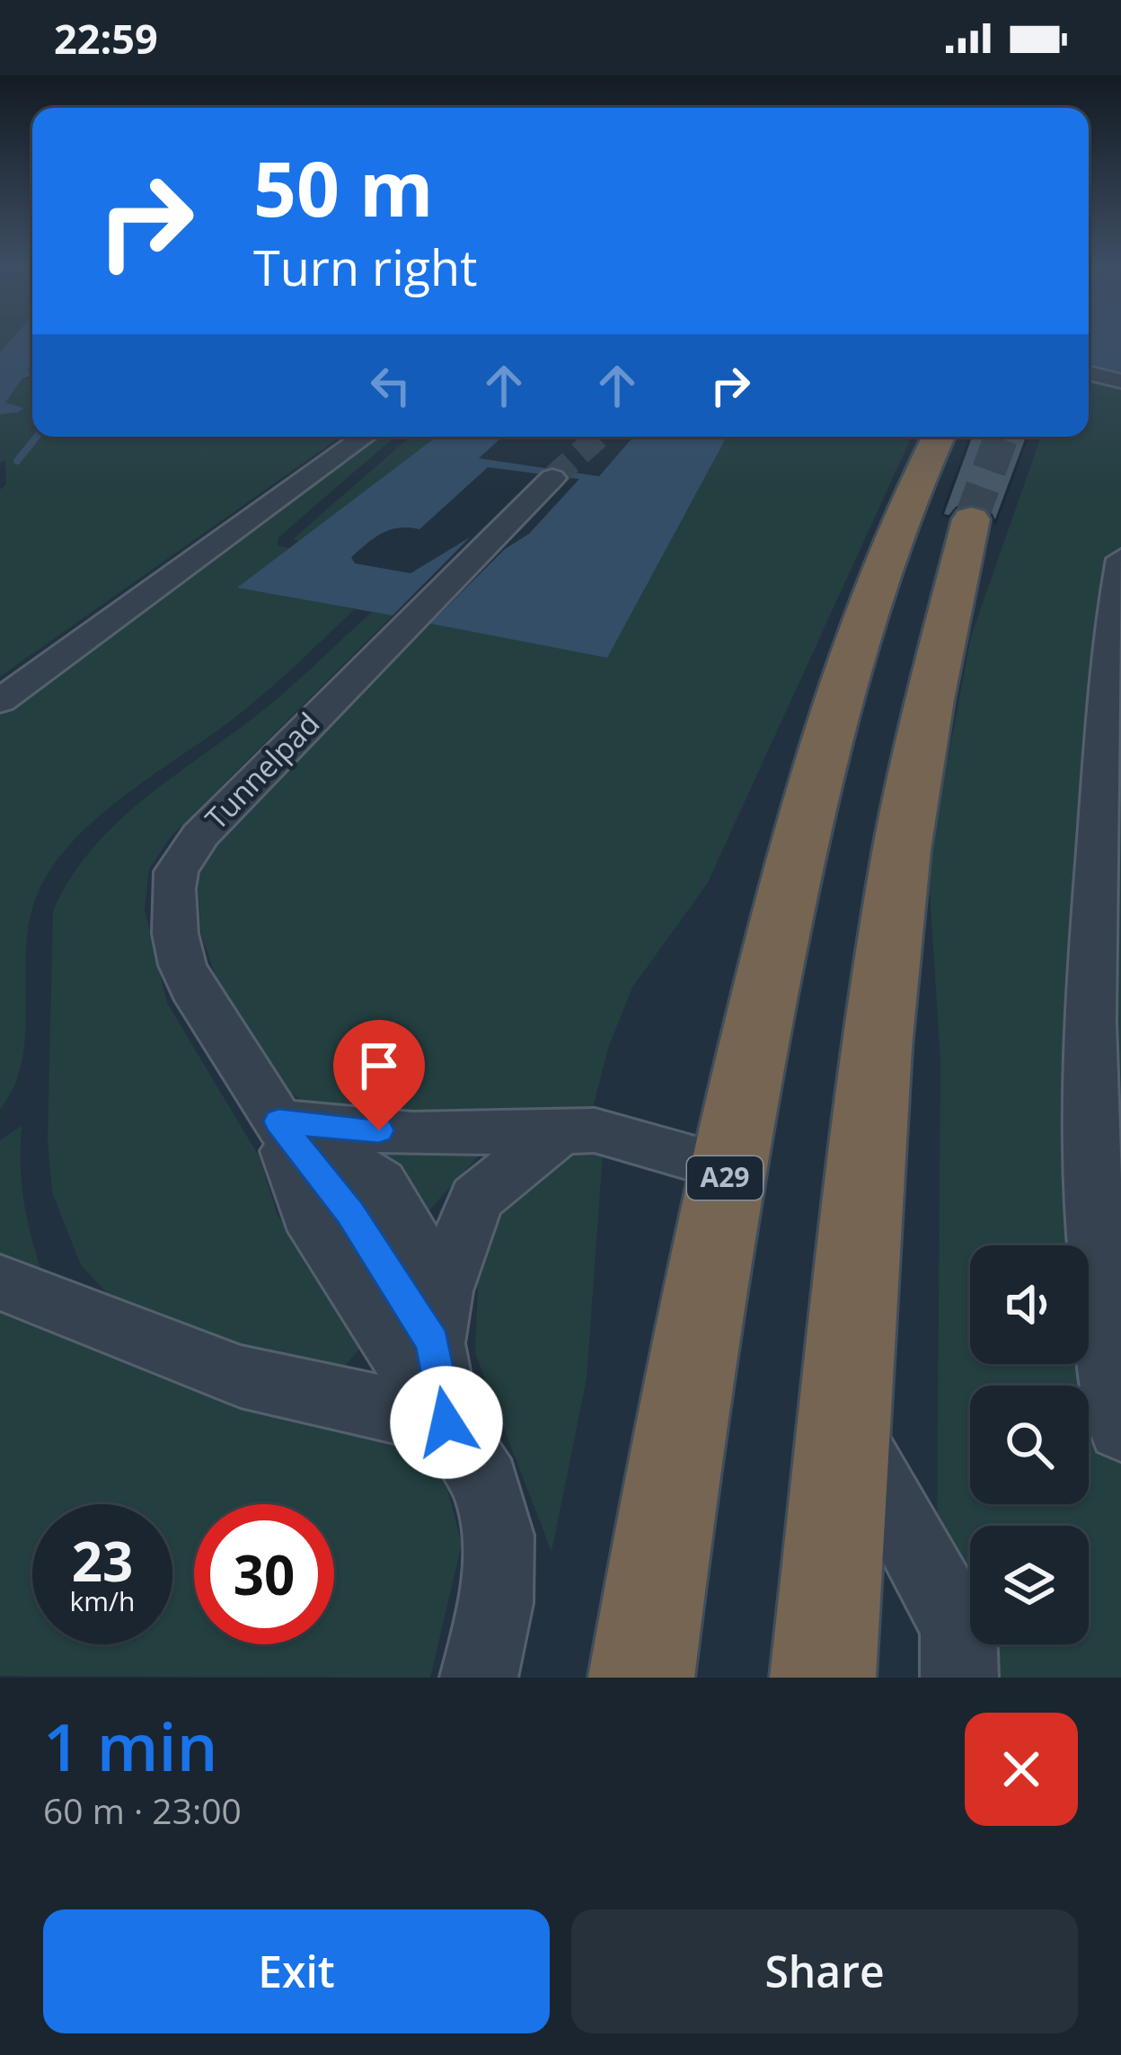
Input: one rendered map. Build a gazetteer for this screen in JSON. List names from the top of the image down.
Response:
{
  "streets": {
    "highway": ["A29"],
    "street": ["Tunnelpad"]
  },
  "page": {
    "status": "22:59",
    "turn": ["50 m", "Turn right"],
    "speed": "23 km/h",
    "limit": "30",
    "heading": ["1 min", "60 m · 23:00"],
    "buttons": ["Exit", "Share"]
  }
}
